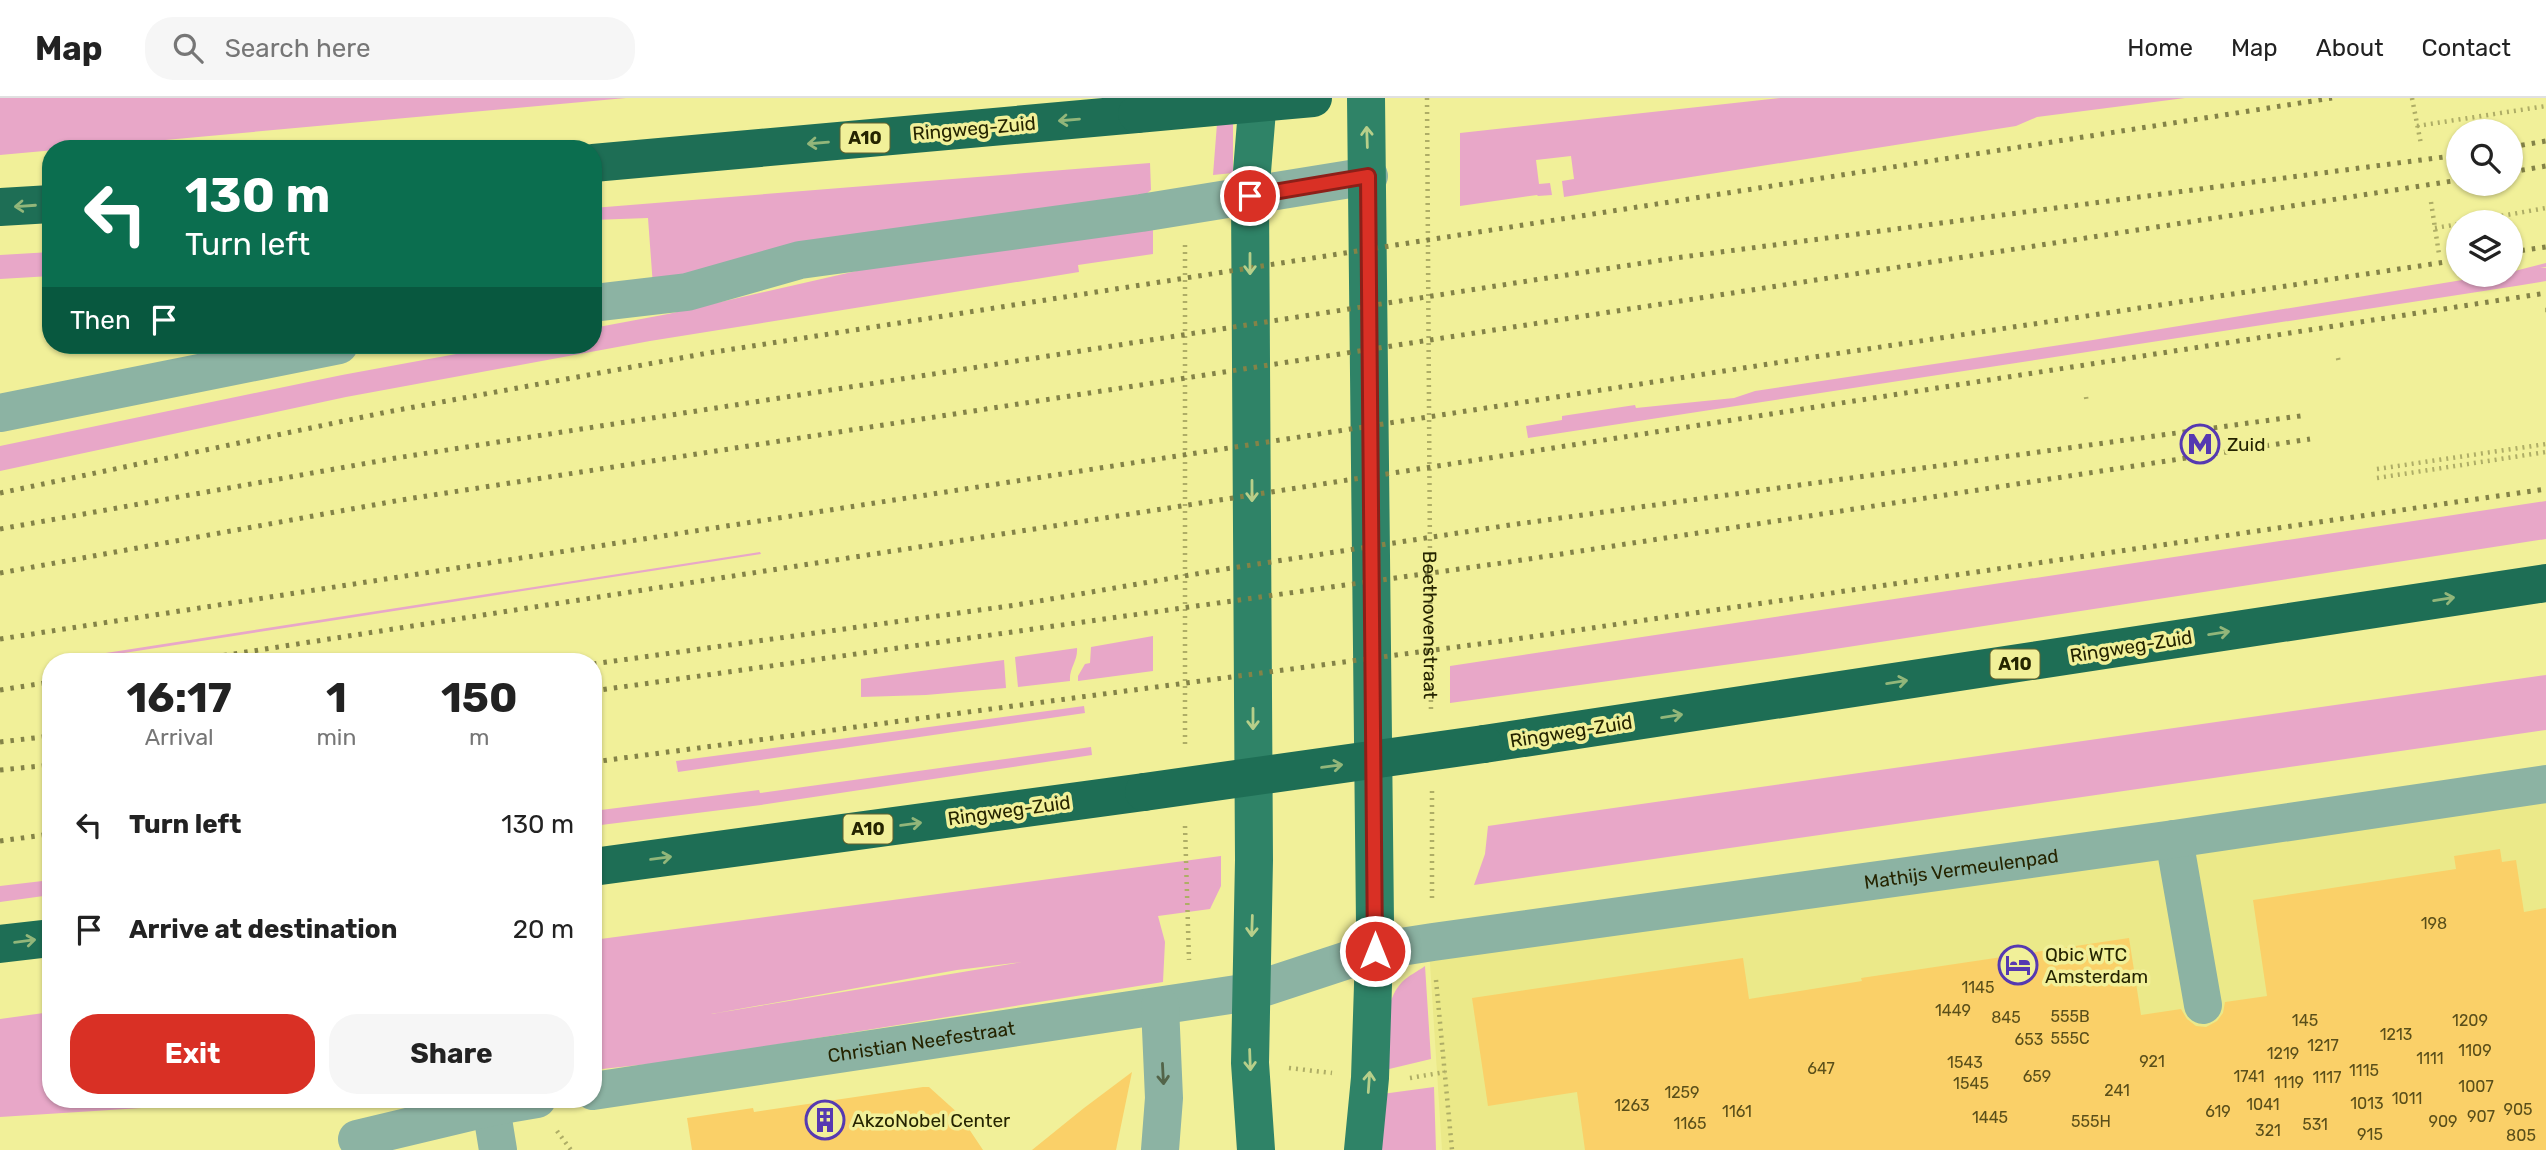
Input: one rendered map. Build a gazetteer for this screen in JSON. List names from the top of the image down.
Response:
{
  "streets": {
    "highway": ["Ringweg-Zuid", "A10"],
    "street": ["Mathijs Vermeulenpad", "Christian Neefestraat"],
    "path": ["Beethovenstraat"]
  },
  "crossings": [
    ["Mathijs Vermeulenpad", "Christian Neefestraat"]
  ],
  "places": {
    "metro station": ["Zuid"],
    "hotel": ["Qbic WTC Amsterdam"],
    "building": ["AkzoNobel Center"]
  },
  "house_numbers": [
    "198",
    "1145",
    "1449",
    "555B",
    "845",
    "145",
    "1209",
    "1213",
    "555C",
    "653",
    "1217",
    "1109",
    "1219",
    "1111",
    "921",
    "1543",
    "647",
    "1115",
    "659",
    "1741",
    "1117",
    "1119",
    "1545",
    "1007",
    "241",
    "1259",
    "1011",
    "1013",
    "1041",
    "1263",
    "905",
    "1161",
    "619",
    "907",
    "1445",
    "555H",
    "909",
    "1165",
    "531",
    "321",
    "915",
    "805"
  ],
  "page": {
    "header": "Map",
    "search": "Search here",
    "nav": [
      "Home",
      "Map",
      "About",
      "Contact"
    ],
    "turn": ["130 m", "Turn left"],
    "then": "Then",
    "eta": [
      "16:17",
      "Arrival",
      "1",
      "min",
      "150",
      "m"
    ],
    "list": [
      {
        "name": "Turn left",
        "value": "130 m"
      },
      {
        "name": "Arrive at destination",
        "value": "20 m"
      }
    ],
    "buttons": ["Exit", "Share"]
  }
}
